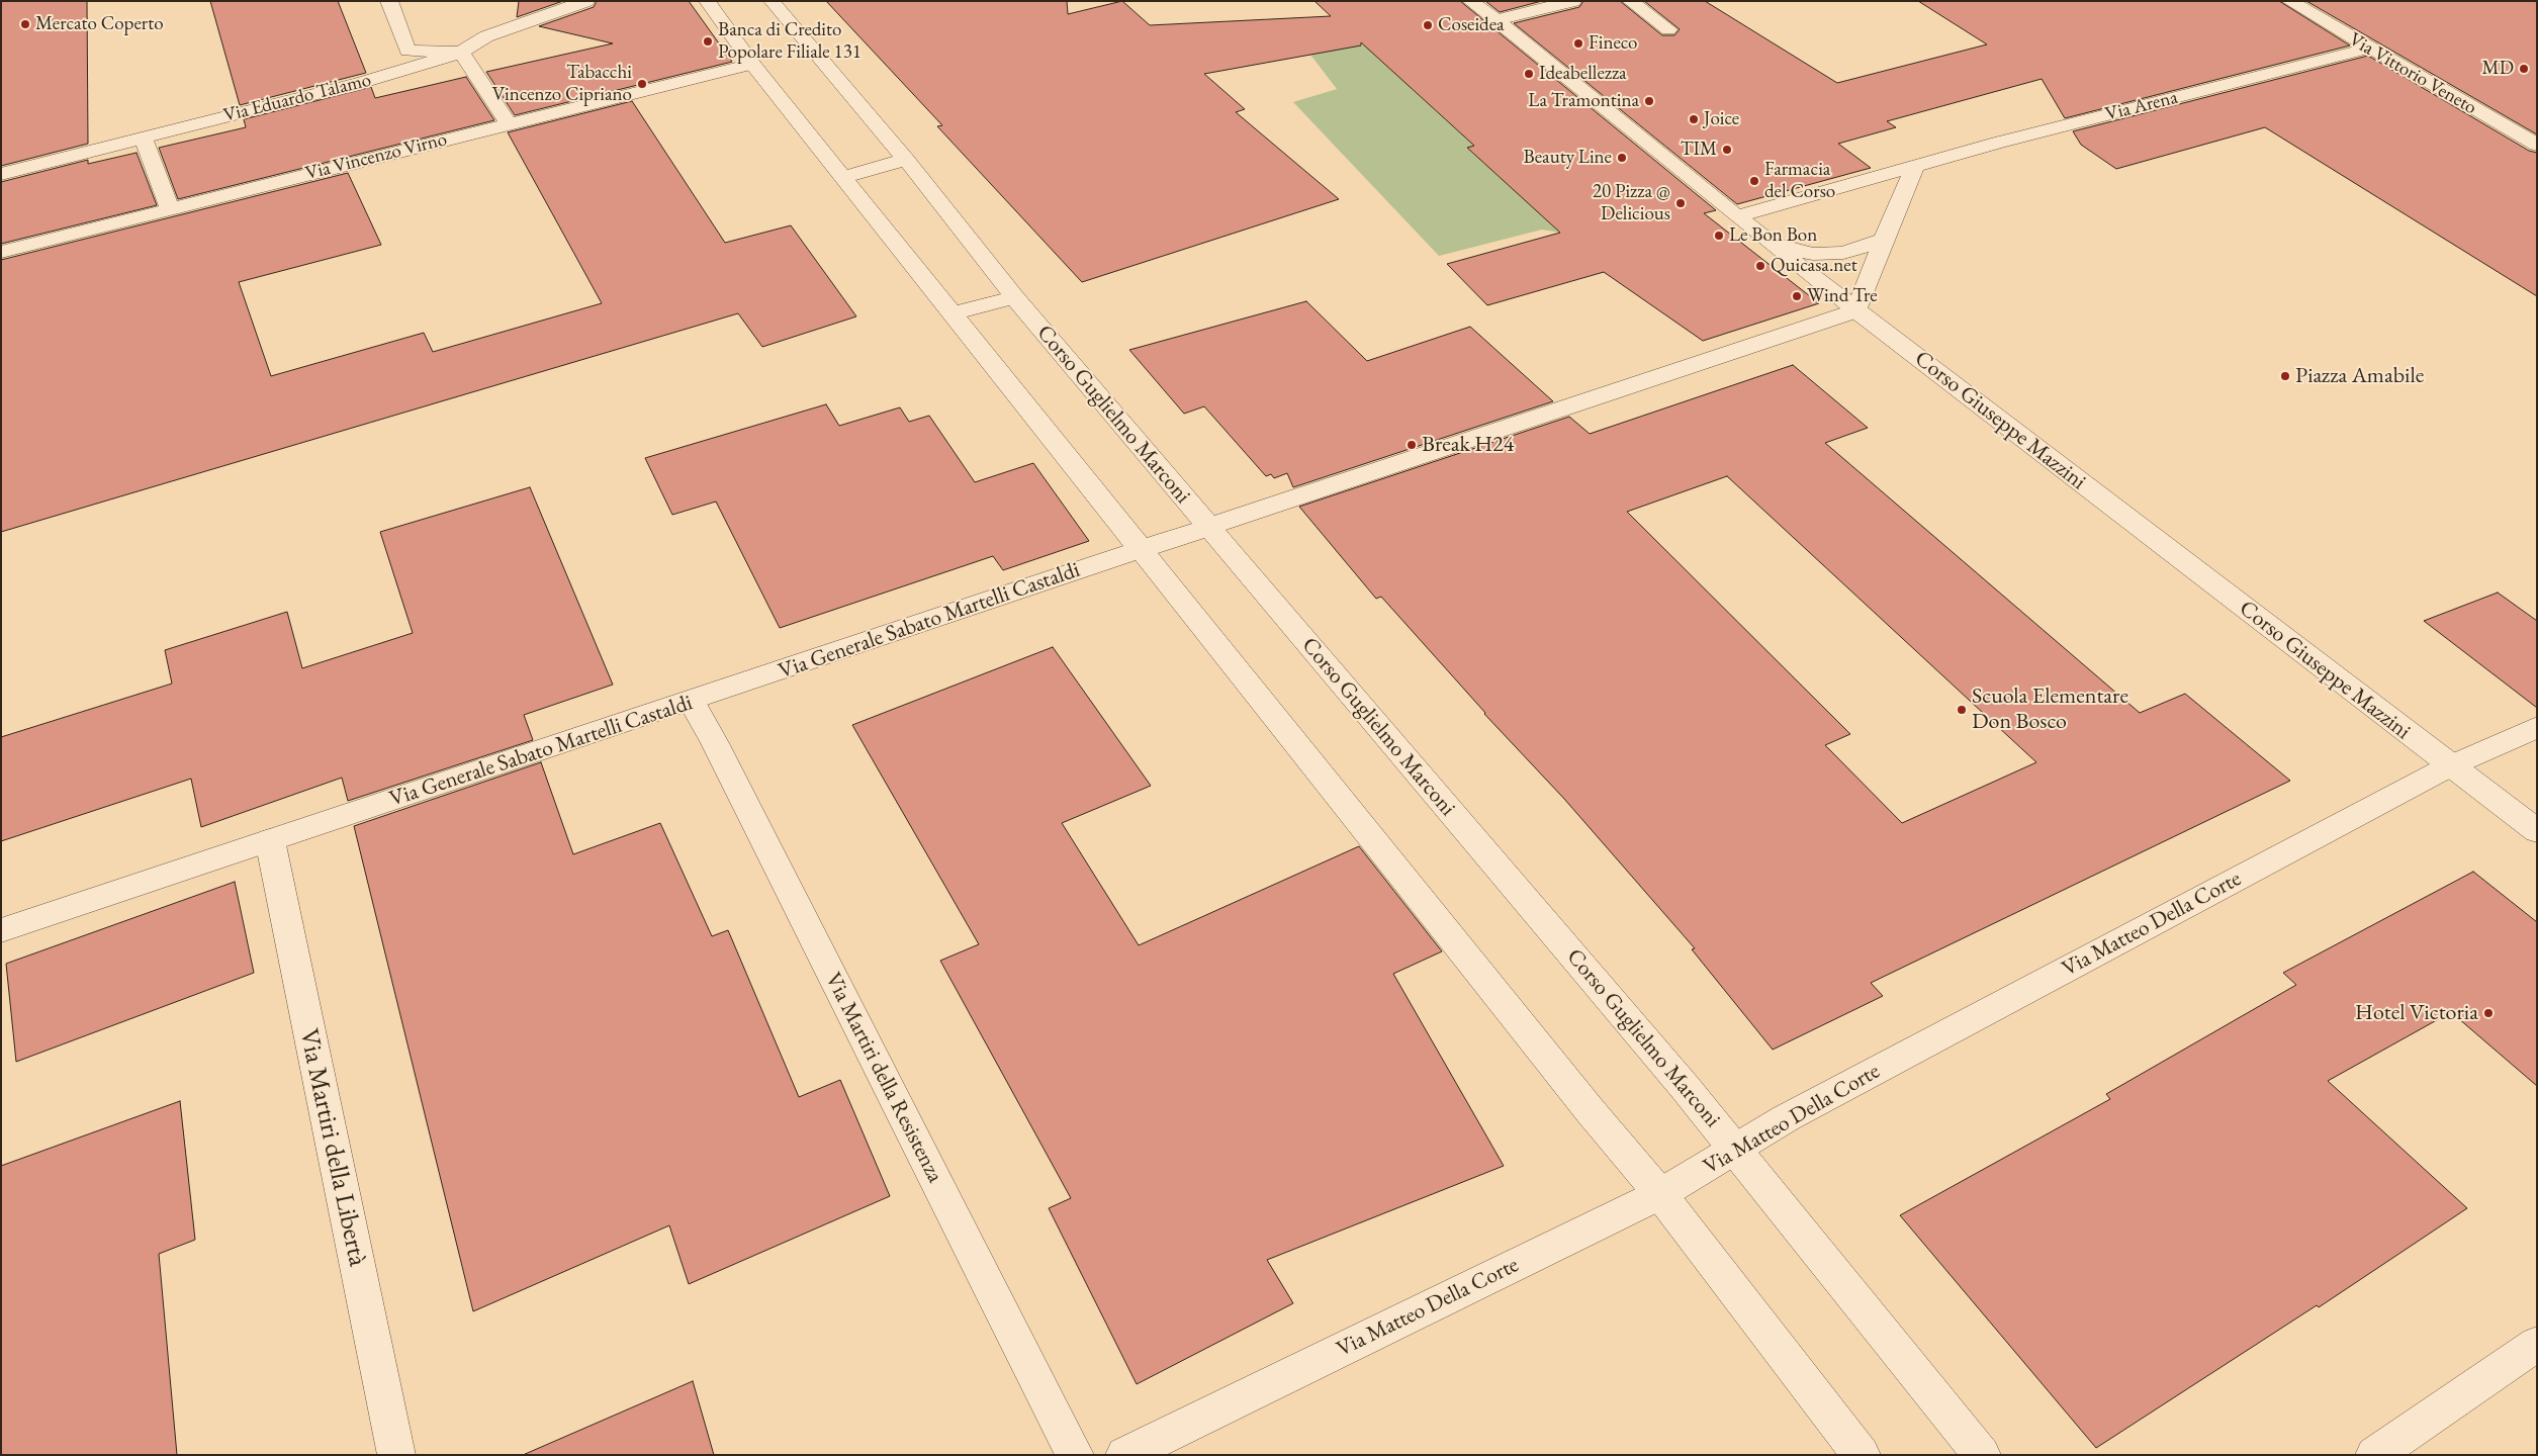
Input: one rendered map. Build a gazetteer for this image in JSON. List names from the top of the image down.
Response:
{
  "streets": {
    "street": [
      "Via Vittorio Veneto",
      "Via Eduardo Talamo",
      "Via Arena",
      "Via Vincenzo Virno",
      "Corso Guglielmo Marconi",
      "Corso Giuseppe Mazzini",
      "Via Generale Sabato Martelli Castaldi",
      "Via Matteo Della Corte",
      "Via Martiri della Resistenza",
      "Via Martiri della Libertà"
    ]
  },
  "crossings": [
    ["Via Vittorio Veneto", "Via Arena"],
    ["Via Arena", "Corso Giuseppe Mazzini"],
    ["Corso Guglielmo Marconi", "Via Generale Sabato Martelli Castaldi"],
    ["Corso Guglielmo Marconi", "Via Matteo Della Corte"],
    ["Corso Giuseppe Mazzini", "Via Generale Sabato Martelli Castaldi"],
    ["Corso Giuseppe Mazzini", "Via Matteo Della Corte"],
    ["Via Generale Sabato Martelli Castaldi", "Via Martiri della Resistenza"],
    ["Via Generale Sabato Martelli Castaldi", "Via Martiri della Libertà"]
  ],
  "places": [
    "Mercato Coperto",
    "Coseidea",
    "Banca di Credito Popolare Filiale 131",
    "Fineco",
    "MD",
    "Ideabellezza",
    "Tabacchi Vincenzo Cipriano",
    "La Tramontina",
    "Joice",
    "TIM",
    "Beauty Line",
    "Farmacia del Corso",
    "20 Pizza @ Delicious",
    "Le Bon Bon",
    "Quicasa.net",
    "Wind Tre",
    "Piazza Amabile",
    "Break H24",
    "Scuola Elementare Don Bosco",
    "Hotel Victoria"
  ]
}
